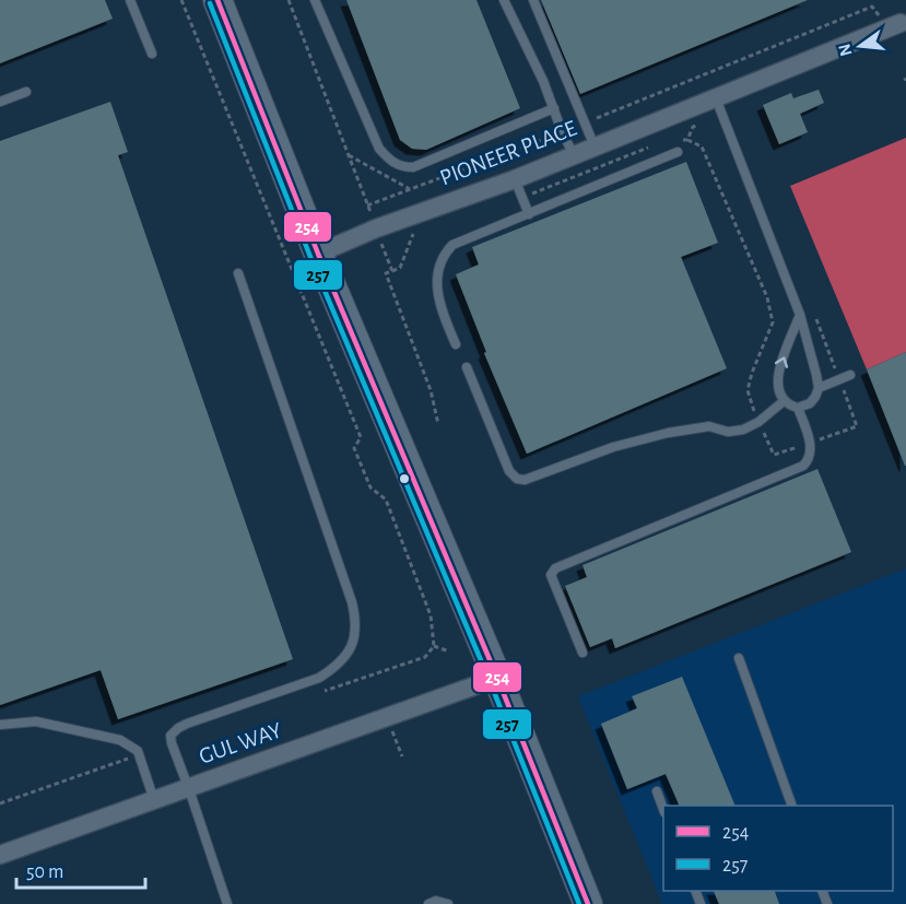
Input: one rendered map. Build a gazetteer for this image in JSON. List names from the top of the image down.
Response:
{
  "streets": {
    "street": ["PIONEER PLACE", "GUL WAY"]
  },
  "lines": ["transit line 254", "transit line 257"],
  "legend": ["254", "257"],
  "scale_bar": "50 m",
  "north": "left"
}
